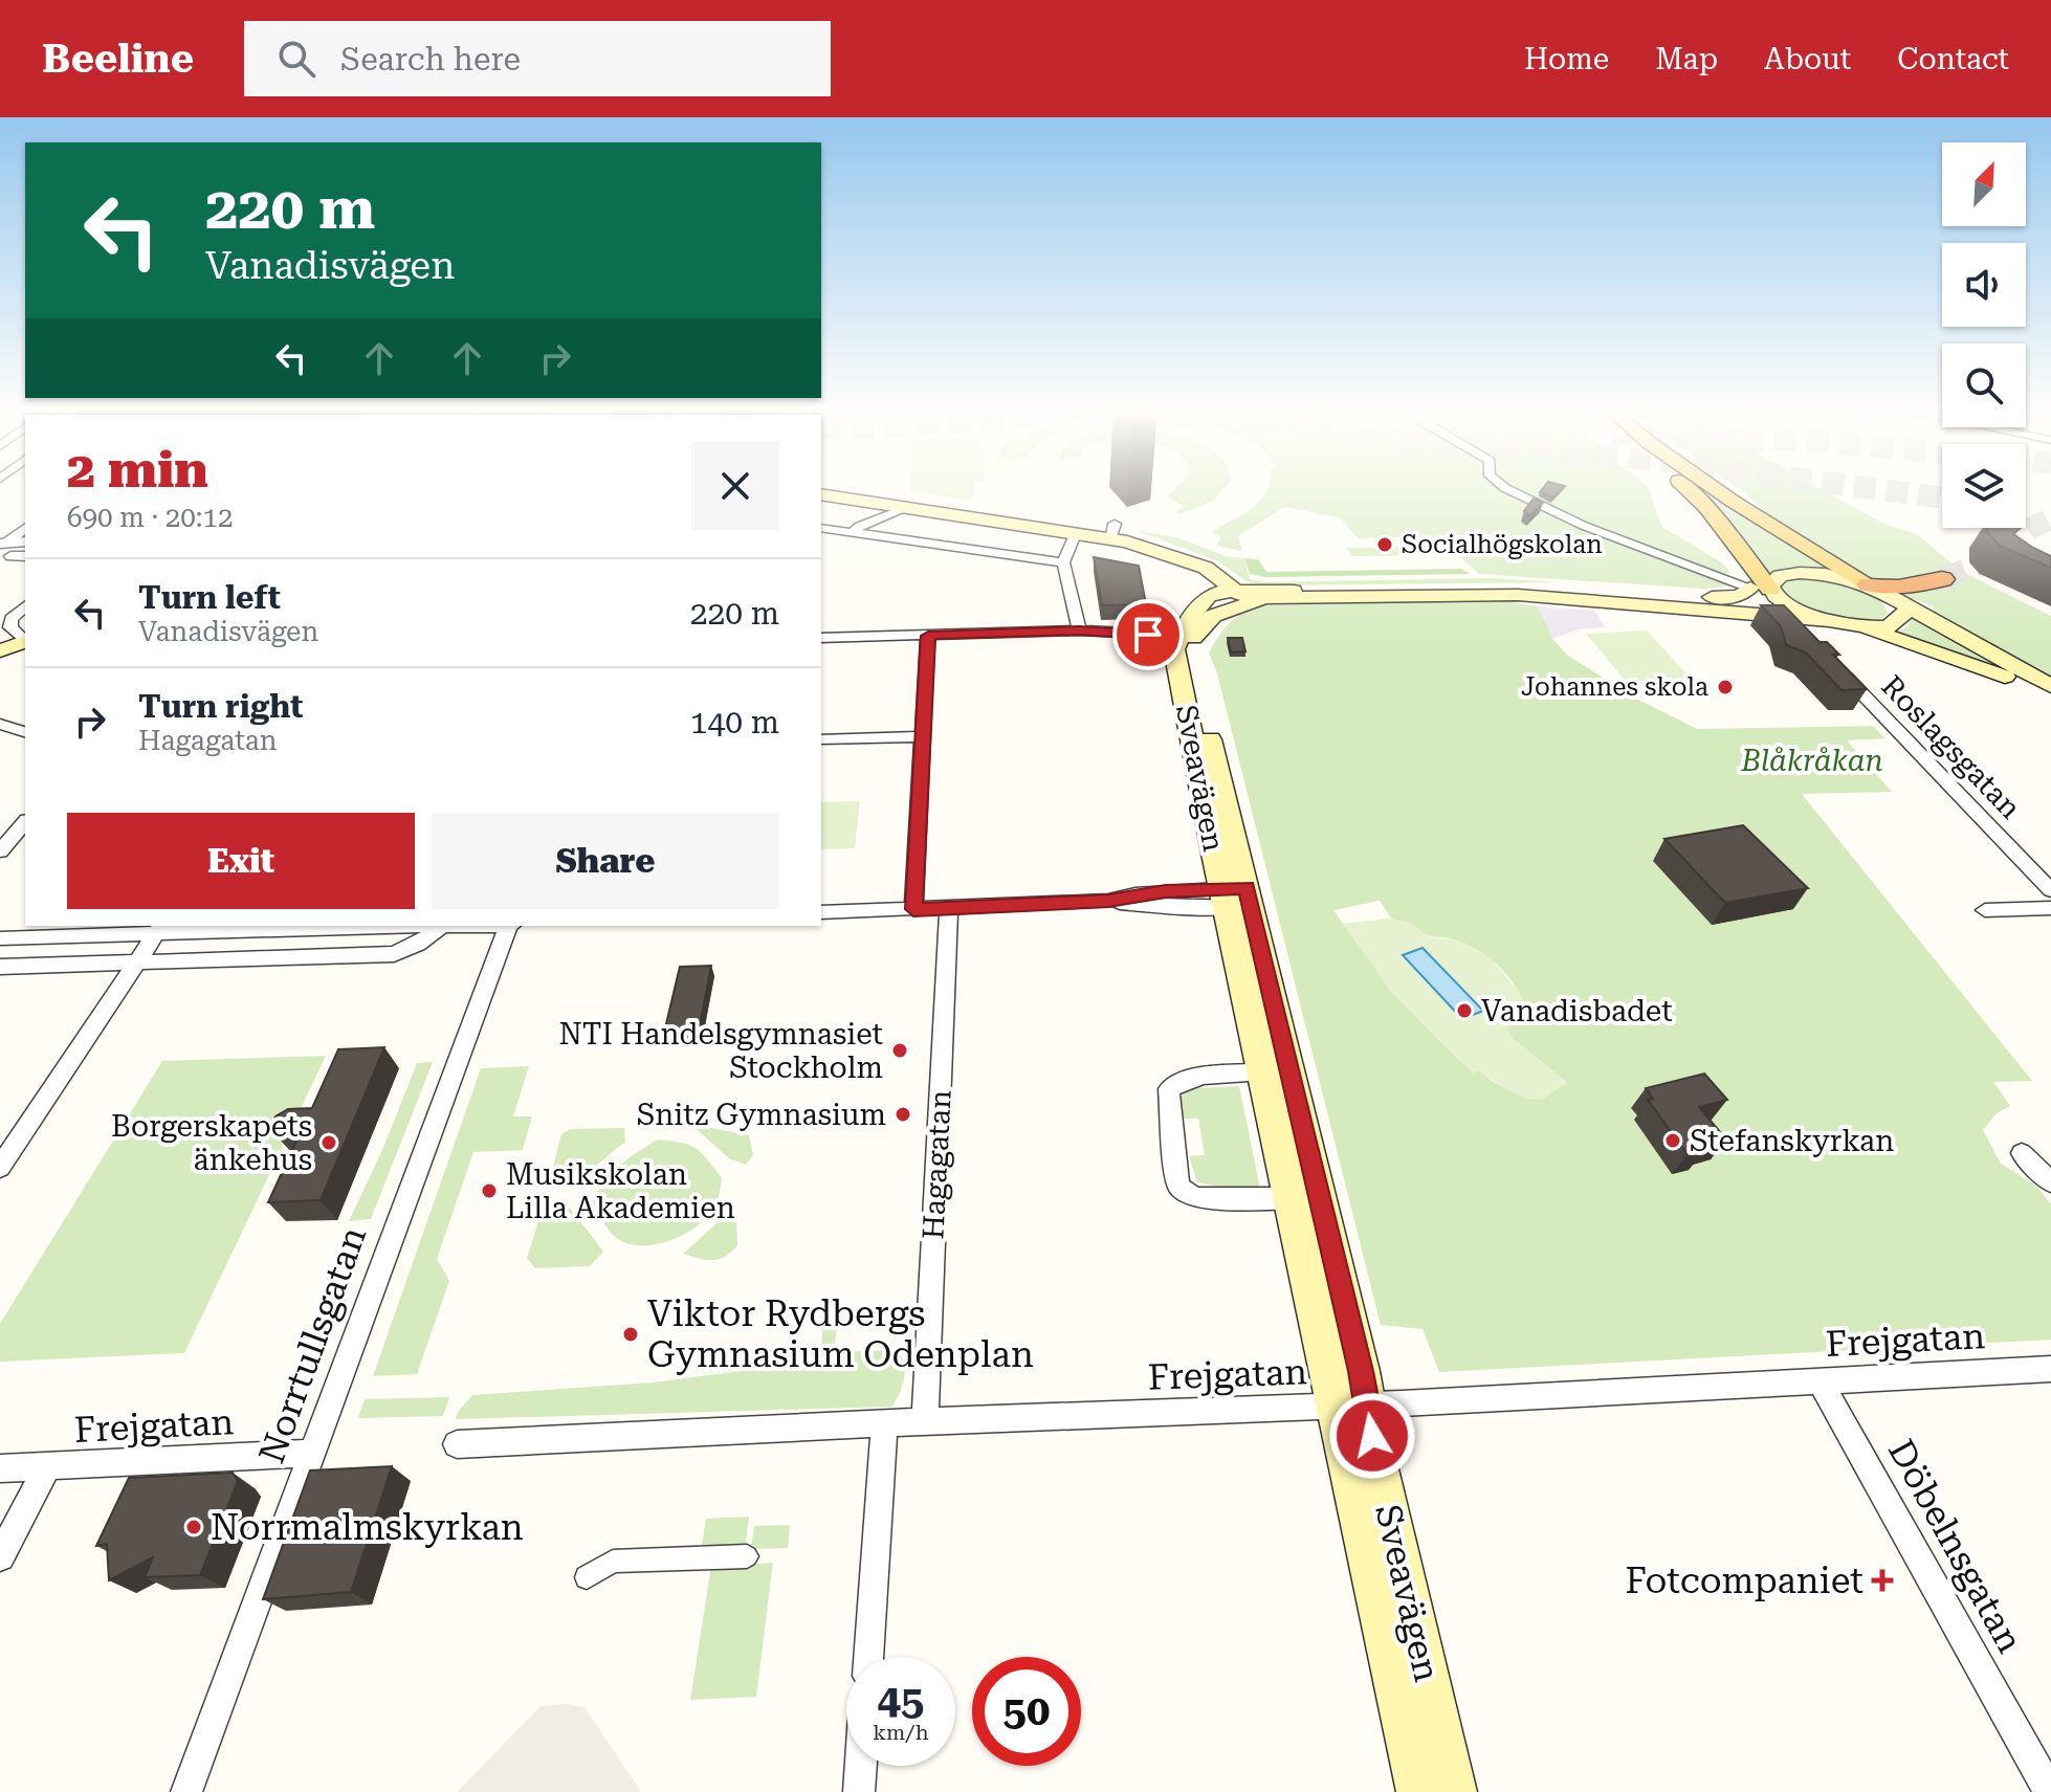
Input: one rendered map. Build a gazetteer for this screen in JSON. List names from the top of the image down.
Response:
{
  "streets": {
    "main road": ["Sveavägen"],
    "street": [
      "Roslagsgatan",
      "Hagagatan",
      "Frejgatan",
      "Norrtullsgatan",
      "Döbelnsgatan"
    ]
  },
  "crossings": [
    ["Sveavägen", "Frejgatan"],
    ["Hagagatan", "Frejgatan"],
    ["Frejgatan", "Norrtullsgatan"],
    ["Frejgatan", "Döbelnsgatan"]
  ],
  "parks": ["Blåkråkan"],
  "places": {
    "other": [
      "Socialhögskolan",
      "Johannes skola",
      "Vanadisbadet",
      "NTI Handelsgymnasiet Stockholm",
      "Snitz Gymnasium",
      "Stefanskyrkan",
      "Borgerskapets änkehus",
      "Musikskolan Lilla Akademien",
      "Viktor Rydbergs Gymnasium Odenplan",
      "Norrmalmskyrkan"
    ],
    "health": ["Fotcompaniet"]
  },
  "north": "top right",
  "page": {
    "header": "Beeline",
    "search": "Search here",
    "nav": [
      "Home",
      "Map",
      "About",
      "Contact"
    ],
    "turn": ["220 m", "Vanadisvägen"],
    "heading": ["2 min", "690 m · 20:12"],
    "list": [
      {
        "name": "Turn left",
        "note": "Vanadisvägen",
        "value": "220 m"
      },
      {
        "name": "Turn right",
        "note": "Hagagatan",
        "value": "140 m"
      }
    ],
    "buttons": ["Exit", "Share"],
    "speed": "45 km/h",
    "limit": "50"
  }
}
